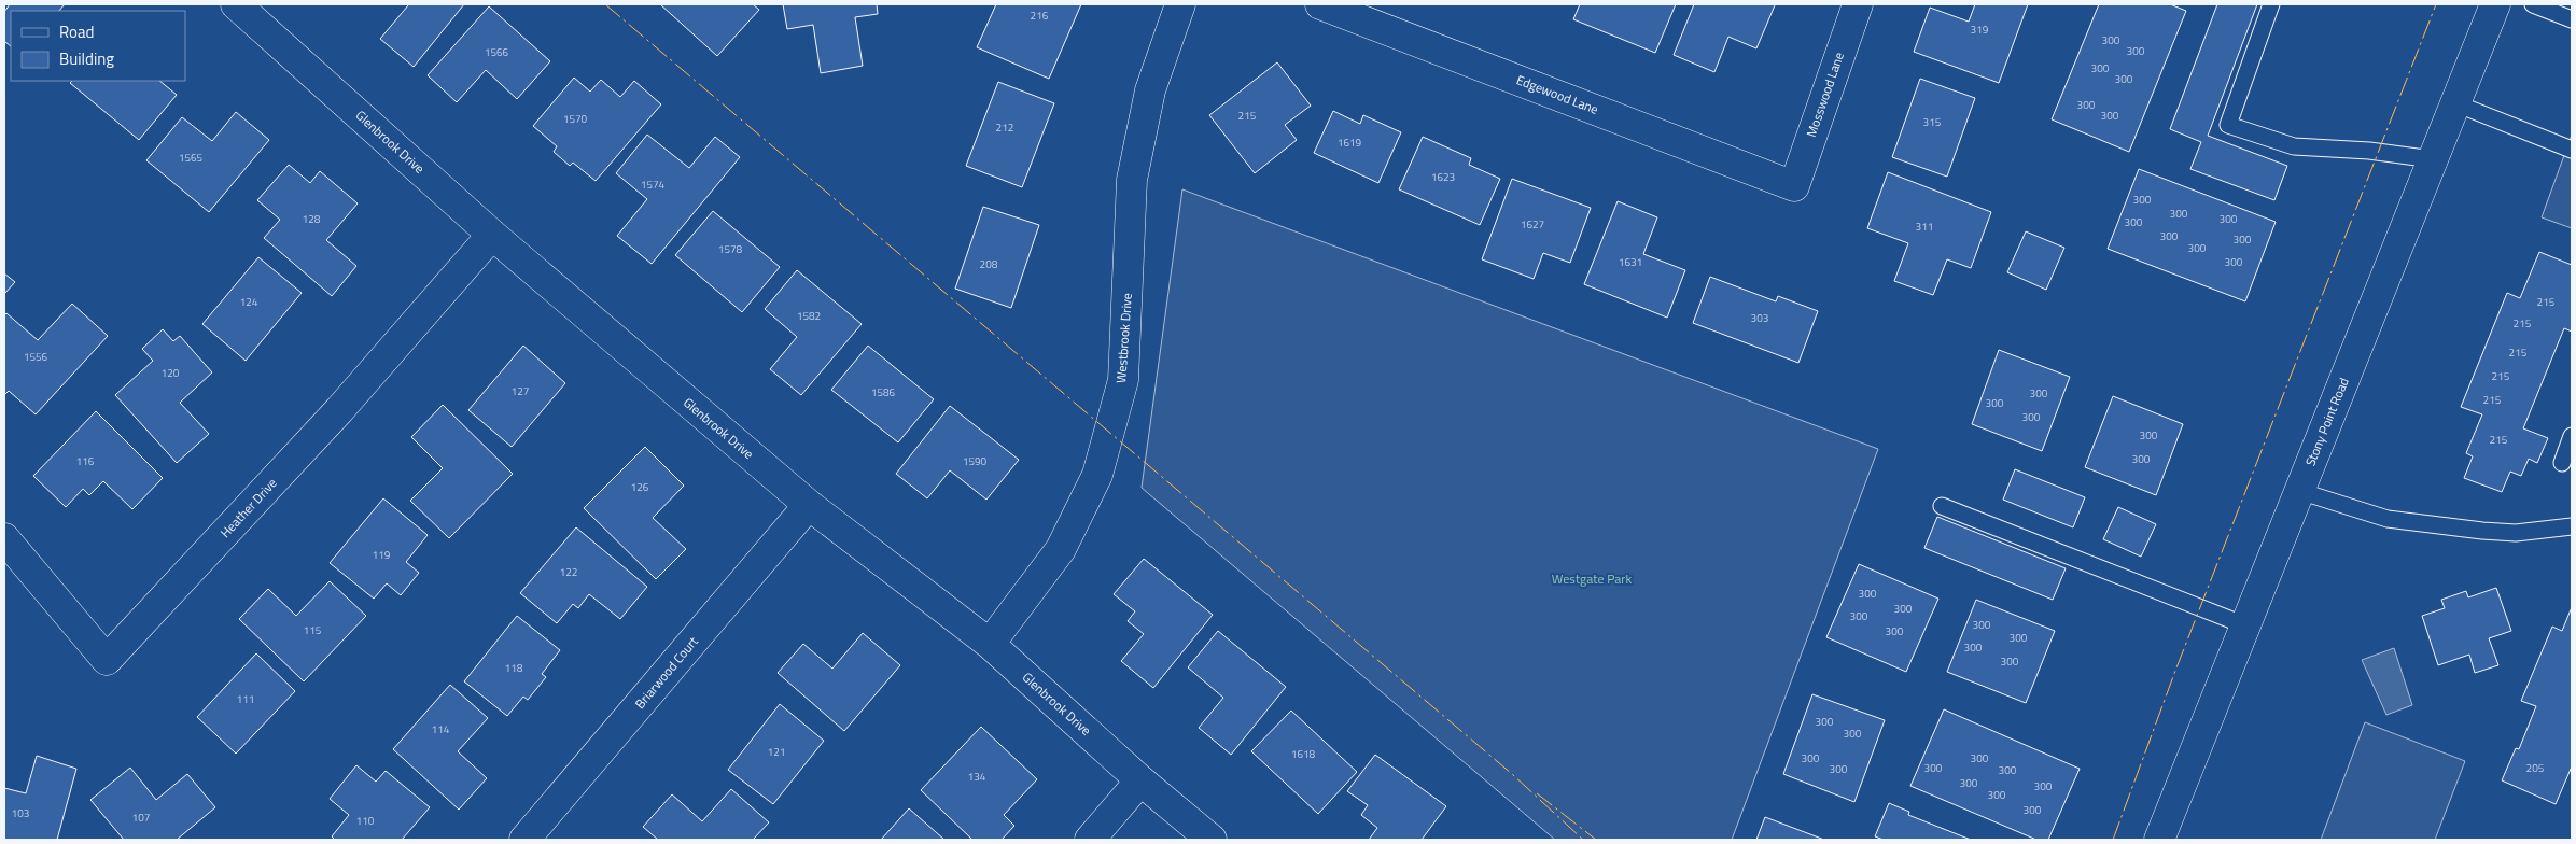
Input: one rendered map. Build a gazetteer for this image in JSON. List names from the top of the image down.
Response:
{
  "streets": {
    "street": [
      "Edgewood Lane",
      "Mosswood Lane",
      "Glenbrook Drive",
      "Westbrook Drive",
      "Stony Point Road",
      "Heather Drive",
      "Briarwood Court"
    ]
  },
  "crossings": [
    ["Edgewood Lane", "Mosswood Lane"],
    ["Glenbrook Drive", "Westbrook Drive"],
    ["Glenbrook Drive", "Heather Drive"],
    ["Glenbrook Drive", "Briarwood Court"]
  ],
  "parks": ["Westgate Park"],
  "house_numbers": [
    "216",
    "319",
    "300",
    "300",
    "1566",
    "300",
    "300",
    "300",
    "215",
    "300",
    "1570",
    "315",
    "212",
    "1619",
    "1565",
    "1623",
    "1574",
    "300",
    "300",
    "128",
    "300",
    "300",
    "1627",
    "311",
    "300",
    "300",
    "300",
    "1578",
    "1631",
    "300",
    "208",
    "124",
    "215",
    "1582",
    "303",
    "215",
    "215",
    "1556",
    "120",
    "215",
    "127",
    "1586",
    "300",
    "215",
    "300",
    "300",
    "300",
    "215",
    "300",
    "116",
    "1590",
    "126",
    "119",
    "122",
    "300",
    "300",
    "300",
    "300",
    "115",
    "300",
    "300",
    "300",
    "300",
    "118",
    "111",
    "300",
    "114",
    "300",
    "121",
    "1618",
    "300",
    "300",
    "300",
    "205",
    "300",
    "300",
    "134",
    "300",
    "300",
    "300",
    "300",
    "103",
    "107",
    "110"
  ],
  "legend": ["Road", "Building"]
}
